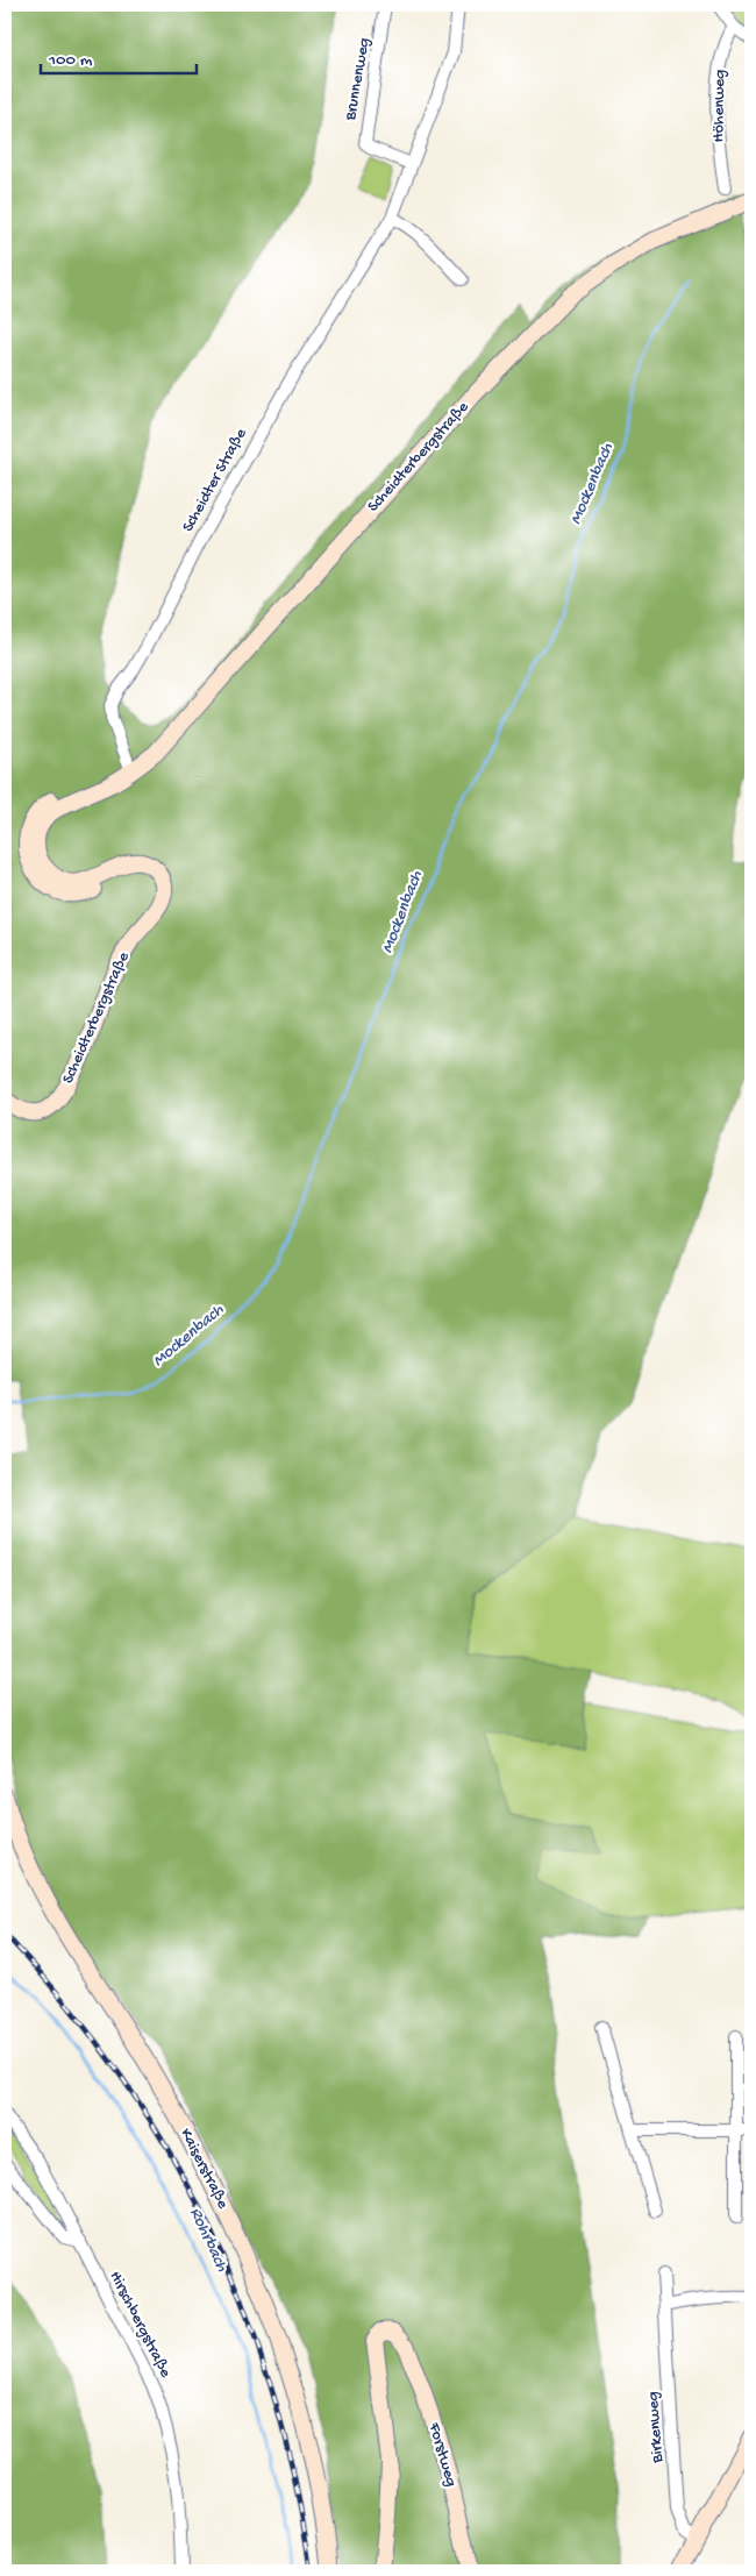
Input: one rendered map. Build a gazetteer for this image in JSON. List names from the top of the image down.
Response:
{
  "streets": {
    "street": [
      "Brunnenweg",
      "Höhenweg",
      "Scheidterbergstraße",
      "Scheidter Straße",
      "Kaiserstraße",
      "Hirschbergstraße",
      "Birkenweg",
      "Forstweg"
    ]
  },
  "crossings": [
    ["Brunnenweg", "Scheidter Straße"],
    ["Scheidterbergstraße", "Scheidter Straße"]
  ],
  "water": ["Mockenbach", "Rohrbach"],
  "scale_bar": "100 m"
}
